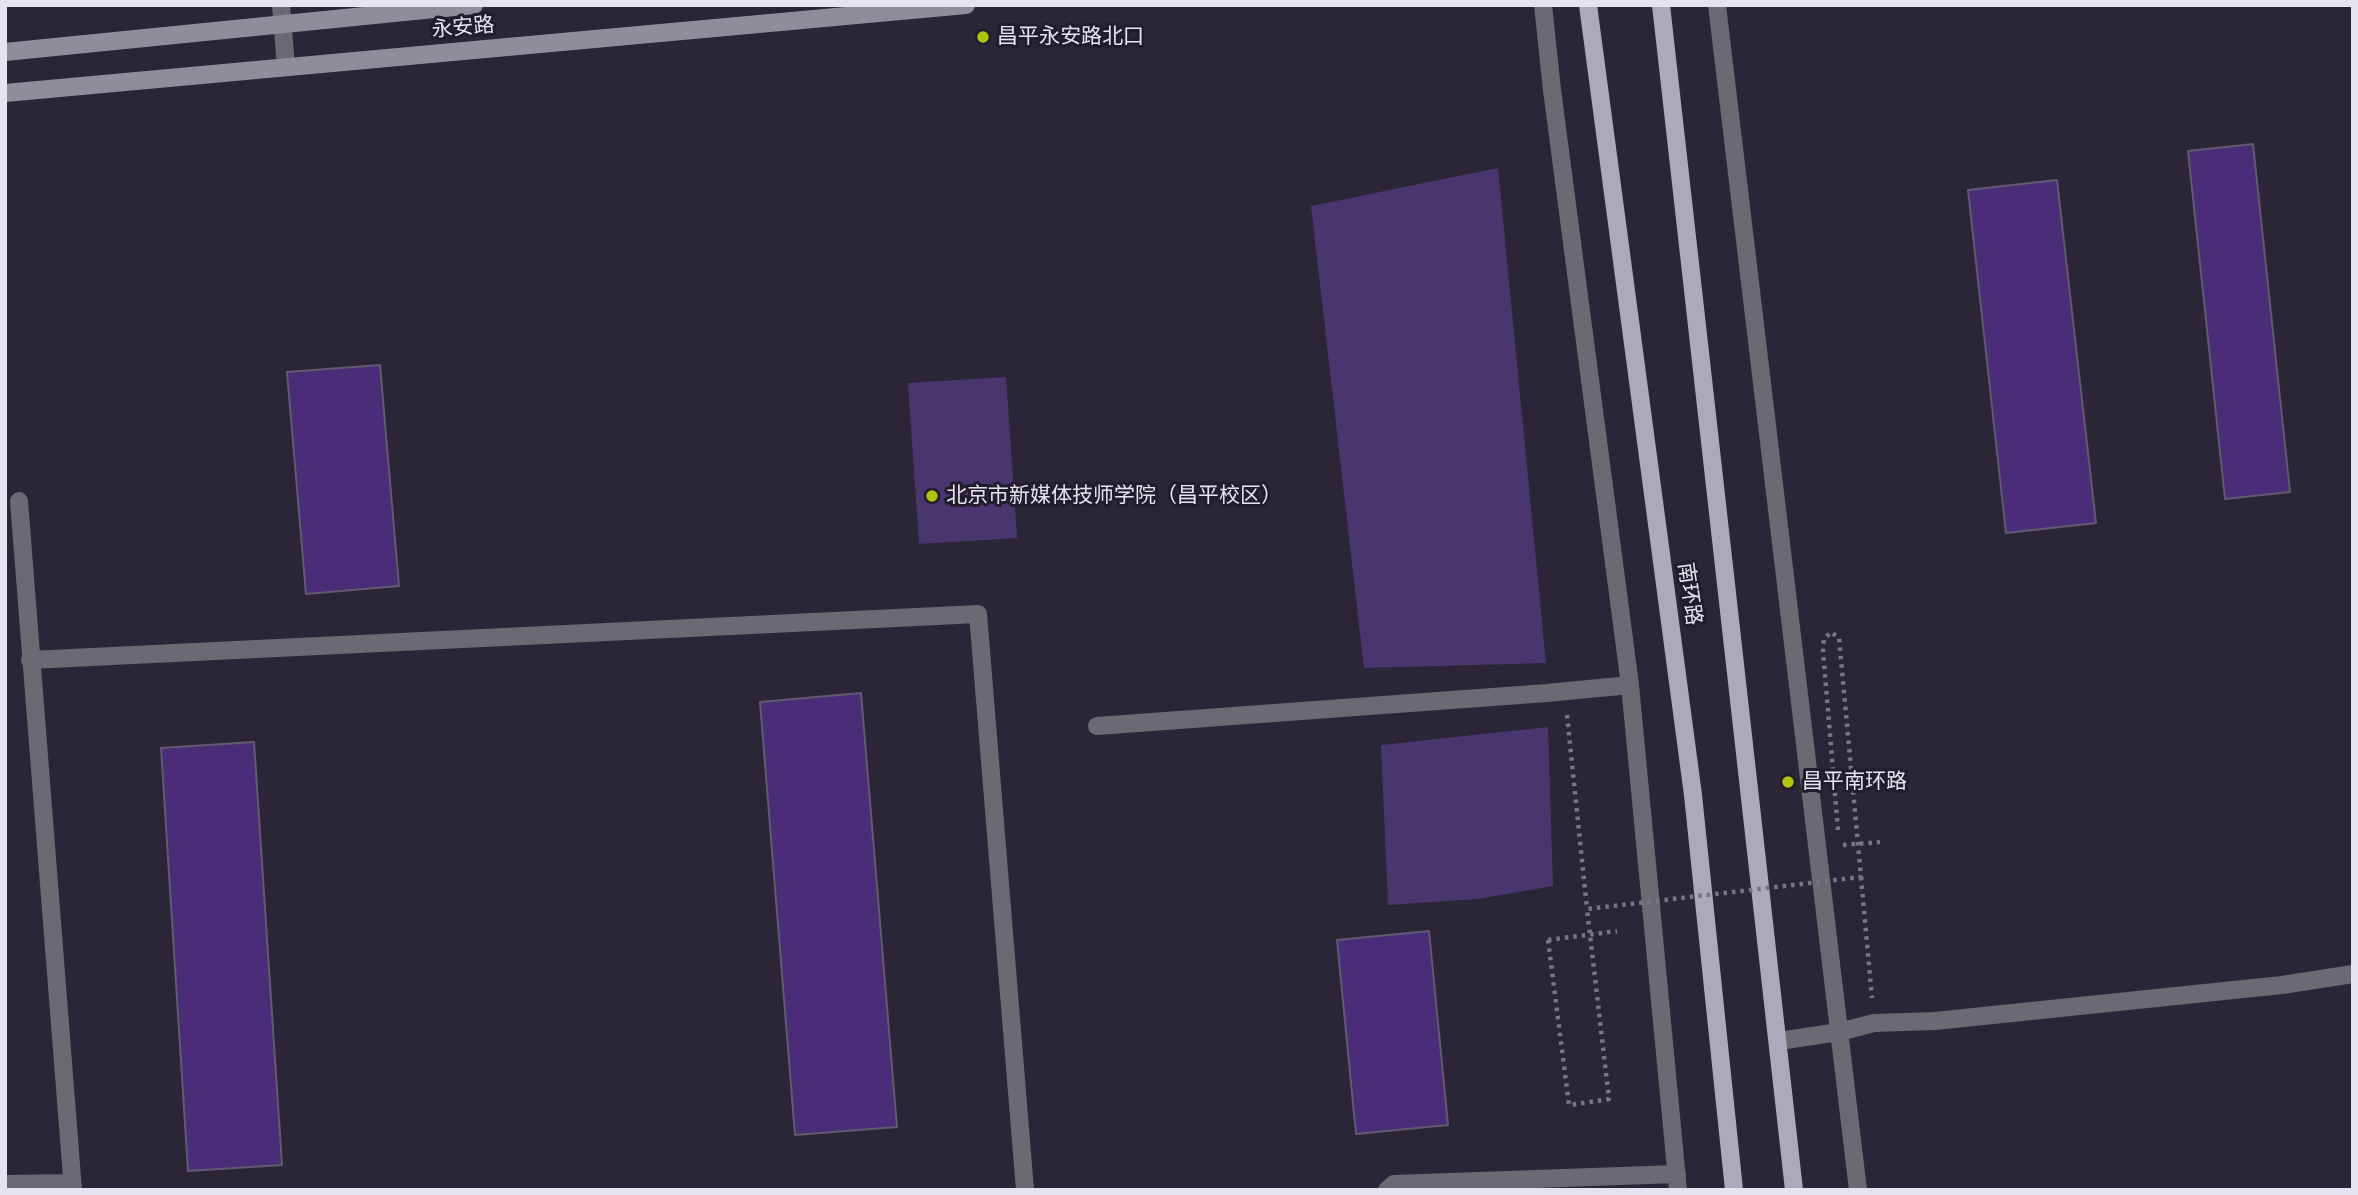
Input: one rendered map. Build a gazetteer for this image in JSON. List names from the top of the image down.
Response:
{
  "streets": {
    "main road": ["永安路", "南环路"]
  },
  "places": ["昌平永安路北口", "北京市新媒体技师学院（昌平校区）", "昌平南环路"]
}
